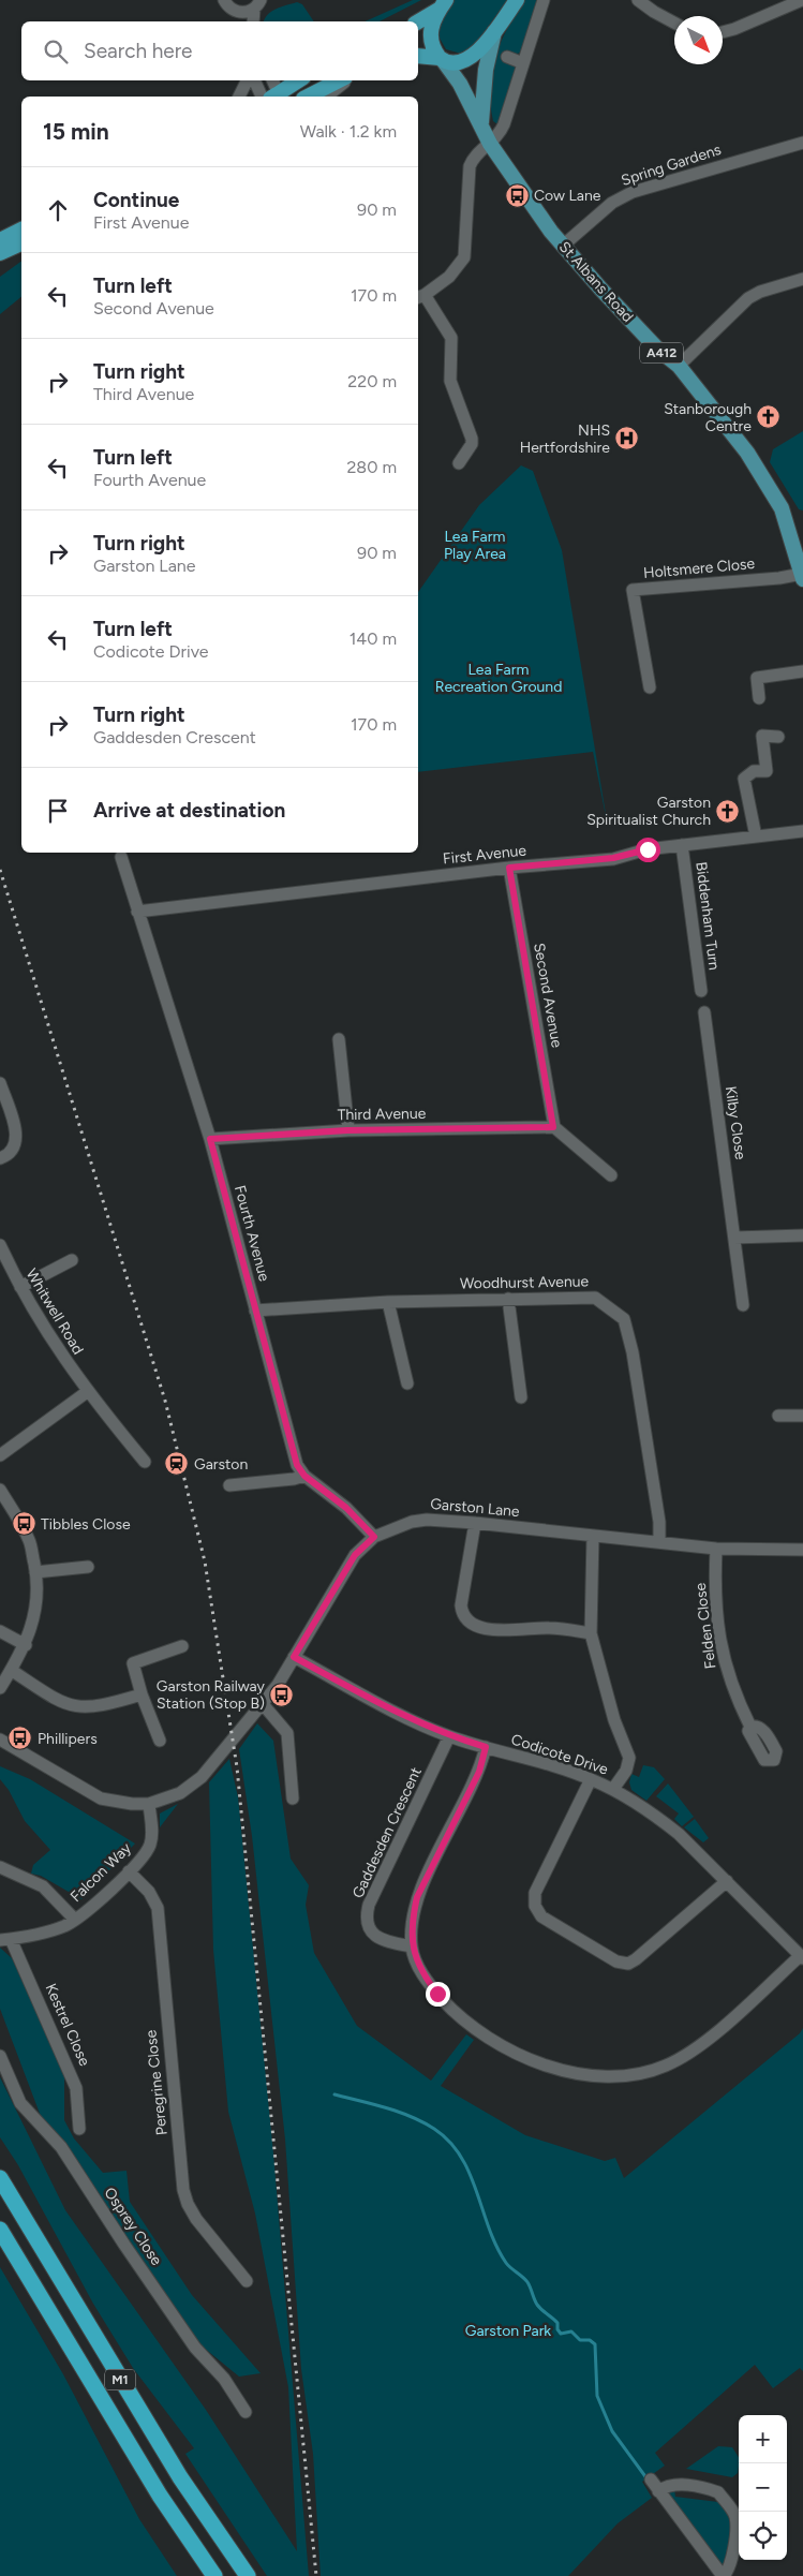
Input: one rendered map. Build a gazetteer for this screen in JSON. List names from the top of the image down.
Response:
{
  "streets": {
    "highway": ["M1"],
    "main road": ["St Albans Road", "A412"],
    "street": [
      "Spring Gardens",
      "Holtsmere Close",
      "First Avenue",
      "Biddenham Turn",
      "Second Avenue",
      "Third Avenue",
      "Kilby Close",
      "Fourth Avenue",
      "Woodhurst Avenue",
      "Whitwell Road",
      "Garston Lane",
      "Felden Close",
      "Codicote Drive",
      "Gaddesden Crescent",
      "Falcon Way",
      "Kestrel Close",
      "Peregrine Close",
      "Osprey Close"
    ]
  },
  "crossings": [
    ["Spring Gardens", "St Albans Road"],
    ["St Albans Road", "Holtsmere Close"],
    ["First Avenue", "Biddenham Turn"],
    ["First Avenue", "Second Avenue"],
    ["First Avenue", "Fourth Avenue"],
    ["Second Avenue", "Third Avenue"],
    ["Third Avenue", "Fourth Avenue"],
    ["Fourth Avenue", "Woodhurst Avenue"],
    ["Fourth Avenue", "Garston Lane"],
    ["Woodhurst Avenue", "Garston Lane"],
    ["Garston Lane", "Felden Close"],
    ["Garston Lane", "Codicote Drive"],
    ["Garston Lane", "Falcon Way"],
    ["Codicote Drive", "Gaddesden Crescent"],
    ["Falcon Way", "Kestrel Close"],
    ["Falcon Way", "Peregrine Close"]
  ],
  "parks": ["Lea Farm Play Area", "Lea Farm Recreation Ground", "Garston Park"],
  "places": {
    "bus stop": [
      "Cow Lane",
      "Tibbles Close",
      "Garston Railway Station (Stop B)",
      "Phillipers"
    ],
    "church": ["Stanborough Centre", "Garston Spiritualist Church"],
    "hospital": ["NHS Hertfordshire"],
    "station": ["Garston"]
  },
  "north": "bottom right",
  "page": {
    "search": "Search here",
    "heading": ["15 min", "Walk · 1.2 km"],
    "list": [
      ["Continue", "First Avenue", "90 m"],
      ["Turn left", "Second Avenue", "170 m"],
      ["Turn right", "Third Avenue", "220 m"],
      ["Turn left", "Fourth Avenue", "280 m"],
      ["Turn right", "Garston Lane", "90 m"],
      ["Turn left", "Codicote Drive", "140 m"],
      ["Turn right", "Gaddesden Crescent", "170 m"],
      "Arrive at destination"
    ],
    "map_buttons": ["+", "−"]
  }
}
